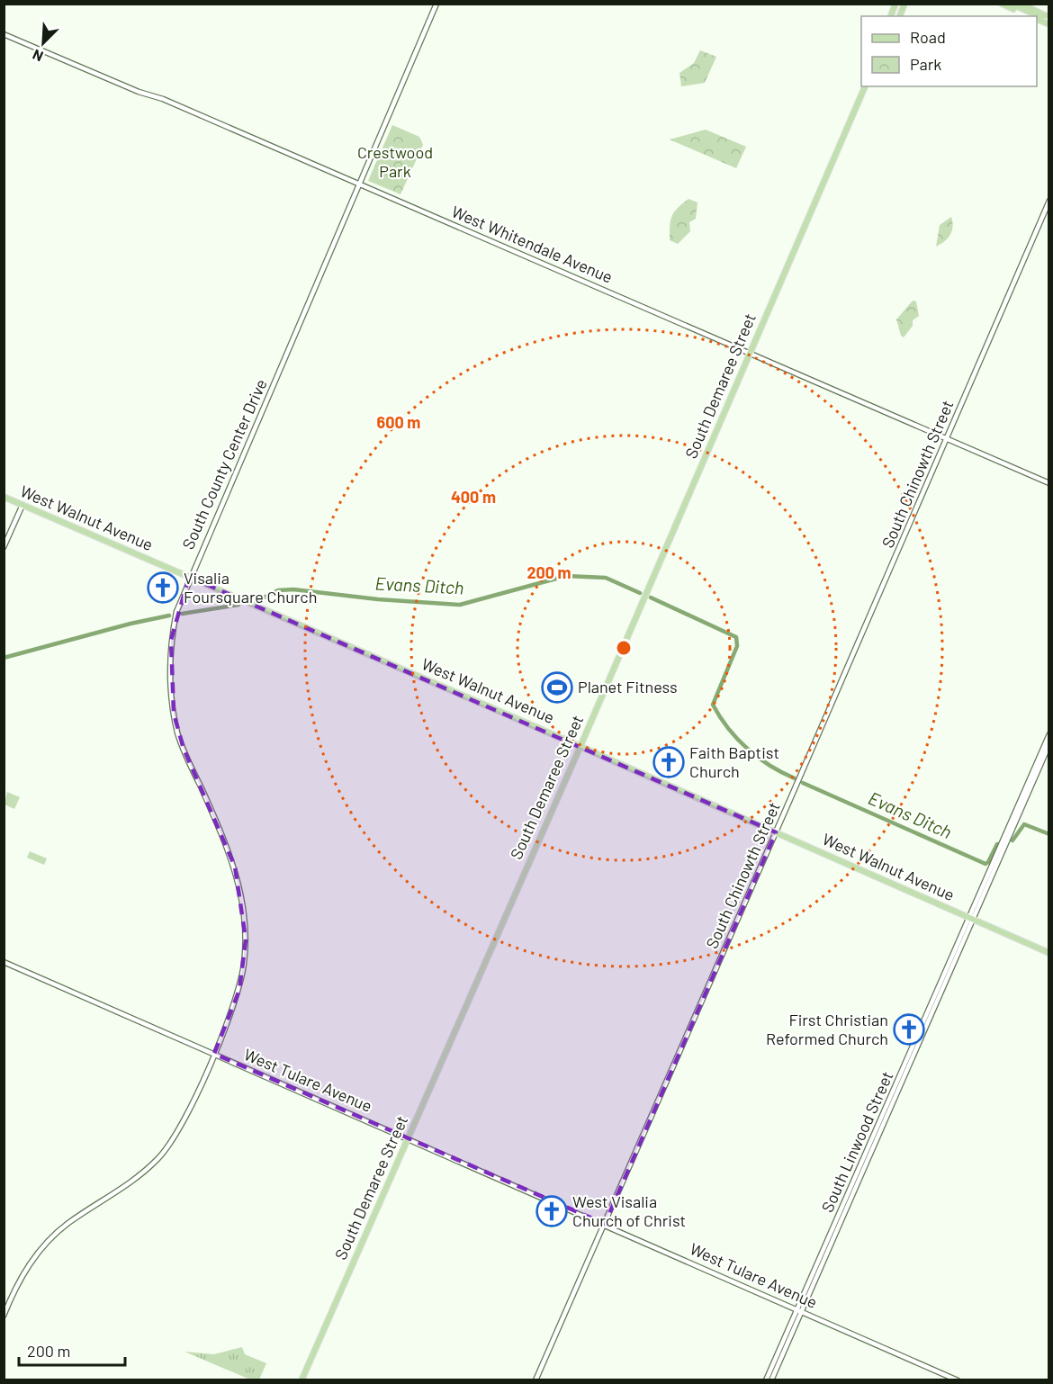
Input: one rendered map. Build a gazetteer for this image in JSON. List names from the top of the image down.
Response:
{
  "streets": {
    "main road": ["South Demaree Street", "West Walnut Avenue"],
    "street": [
      "West Whitendale Avenue",
      "South County Center Drive",
      "South Chinowth Street",
      "West Tulare Avenue",
      "South Linwood Street"
    ]
  },
  "crossings": [
    ["West Whitendale Avenue", "South Demaree Street"],
    ["West Whitendale Avenue", "South County Center Drive"],
    ["West Whitendale Avenue", "South Chinowth Street"],
    ["South Demaree Street", "West Walnut Avenue"],
    ["South Demaree Street", "West Tulare Avenue"],
    ["South County Center Drive", "West Walnut Avenue"],
    ["South County Center Drive", "West Tulare Avenue"],
    ["South Chinowth Street", "West Walnut Avenue"],
    ["South Chinowth Street", "West Tulare Avenue"],
    ["West Walnut Avenue", "South Linwood Street"],
    ["West Tulare Avenue", "South Linwood Street"]
  ],
  "water": ["Evans Ditch"],
  "parks": ["Crestwood Park"],
  "places": {
    "church": [
      "Visalia Foursquare Church",
      "Faith Baptist Church",
      "First Christian Reformed Church",
      "West Visalia Church of Christ"
    ],
    "sports": ["Planet Fitness"]
  },
  "legend": ["Road", "Park"],
  "scale_bar": "200 m",
  "north": "bottom left",
  "rings": ["600 m", "400 m", "200 m"]
}
